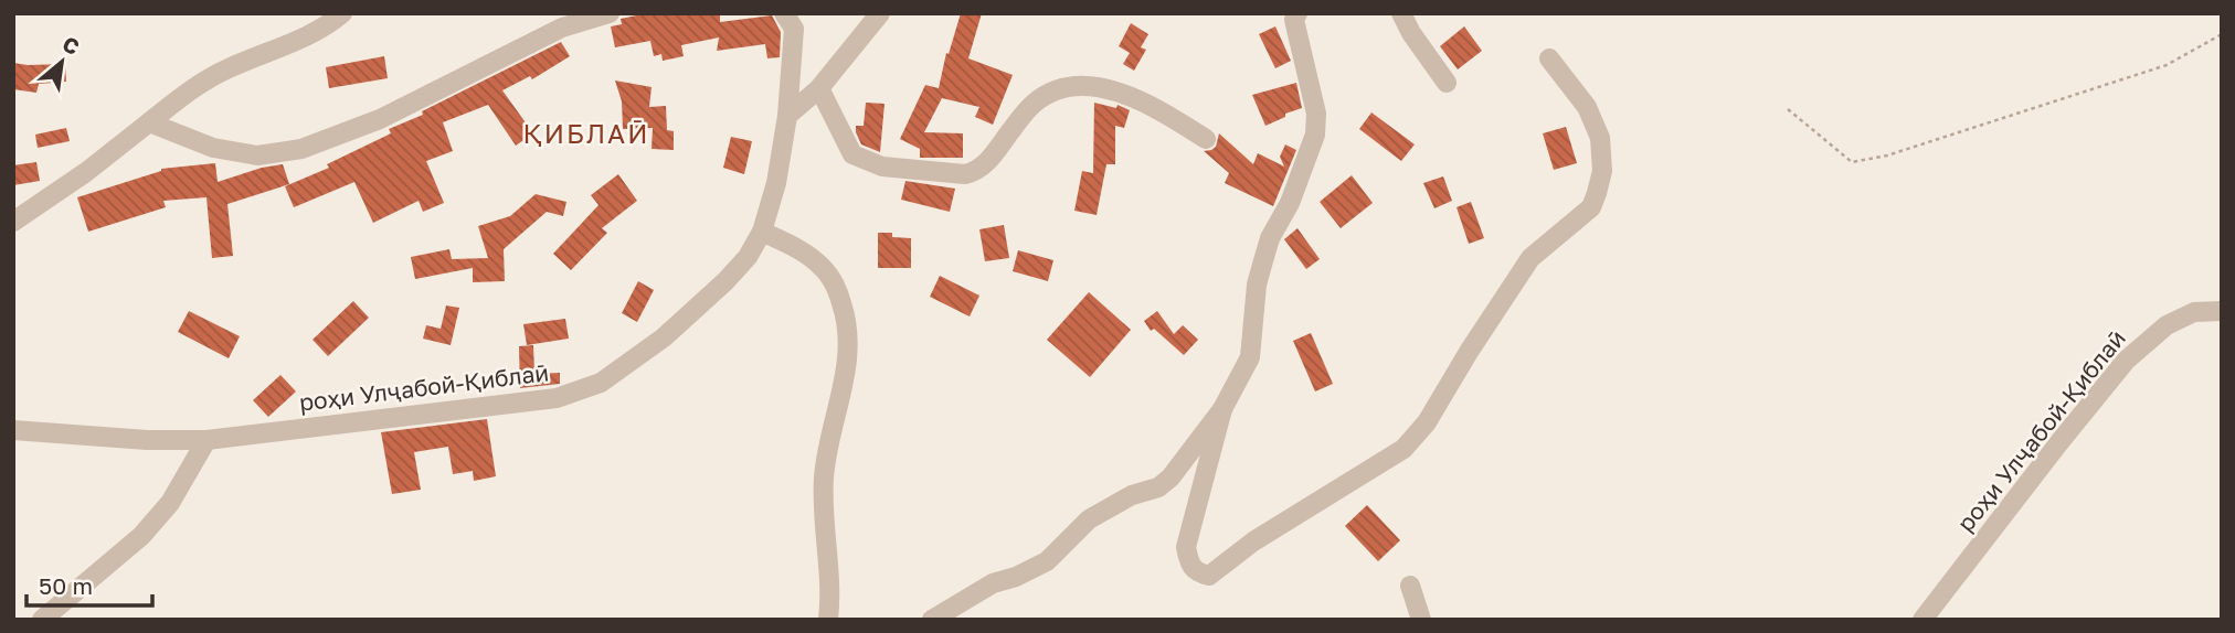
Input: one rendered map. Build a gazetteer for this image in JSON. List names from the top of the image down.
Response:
{
  "streets": {
    "street": ["роҳи Улҷабой-Қиблаӣ"]
  },
  "districts": ["ҚИБЛАӢ"],
  "scale_bar": "50 m",
  "north": "top right"
}
